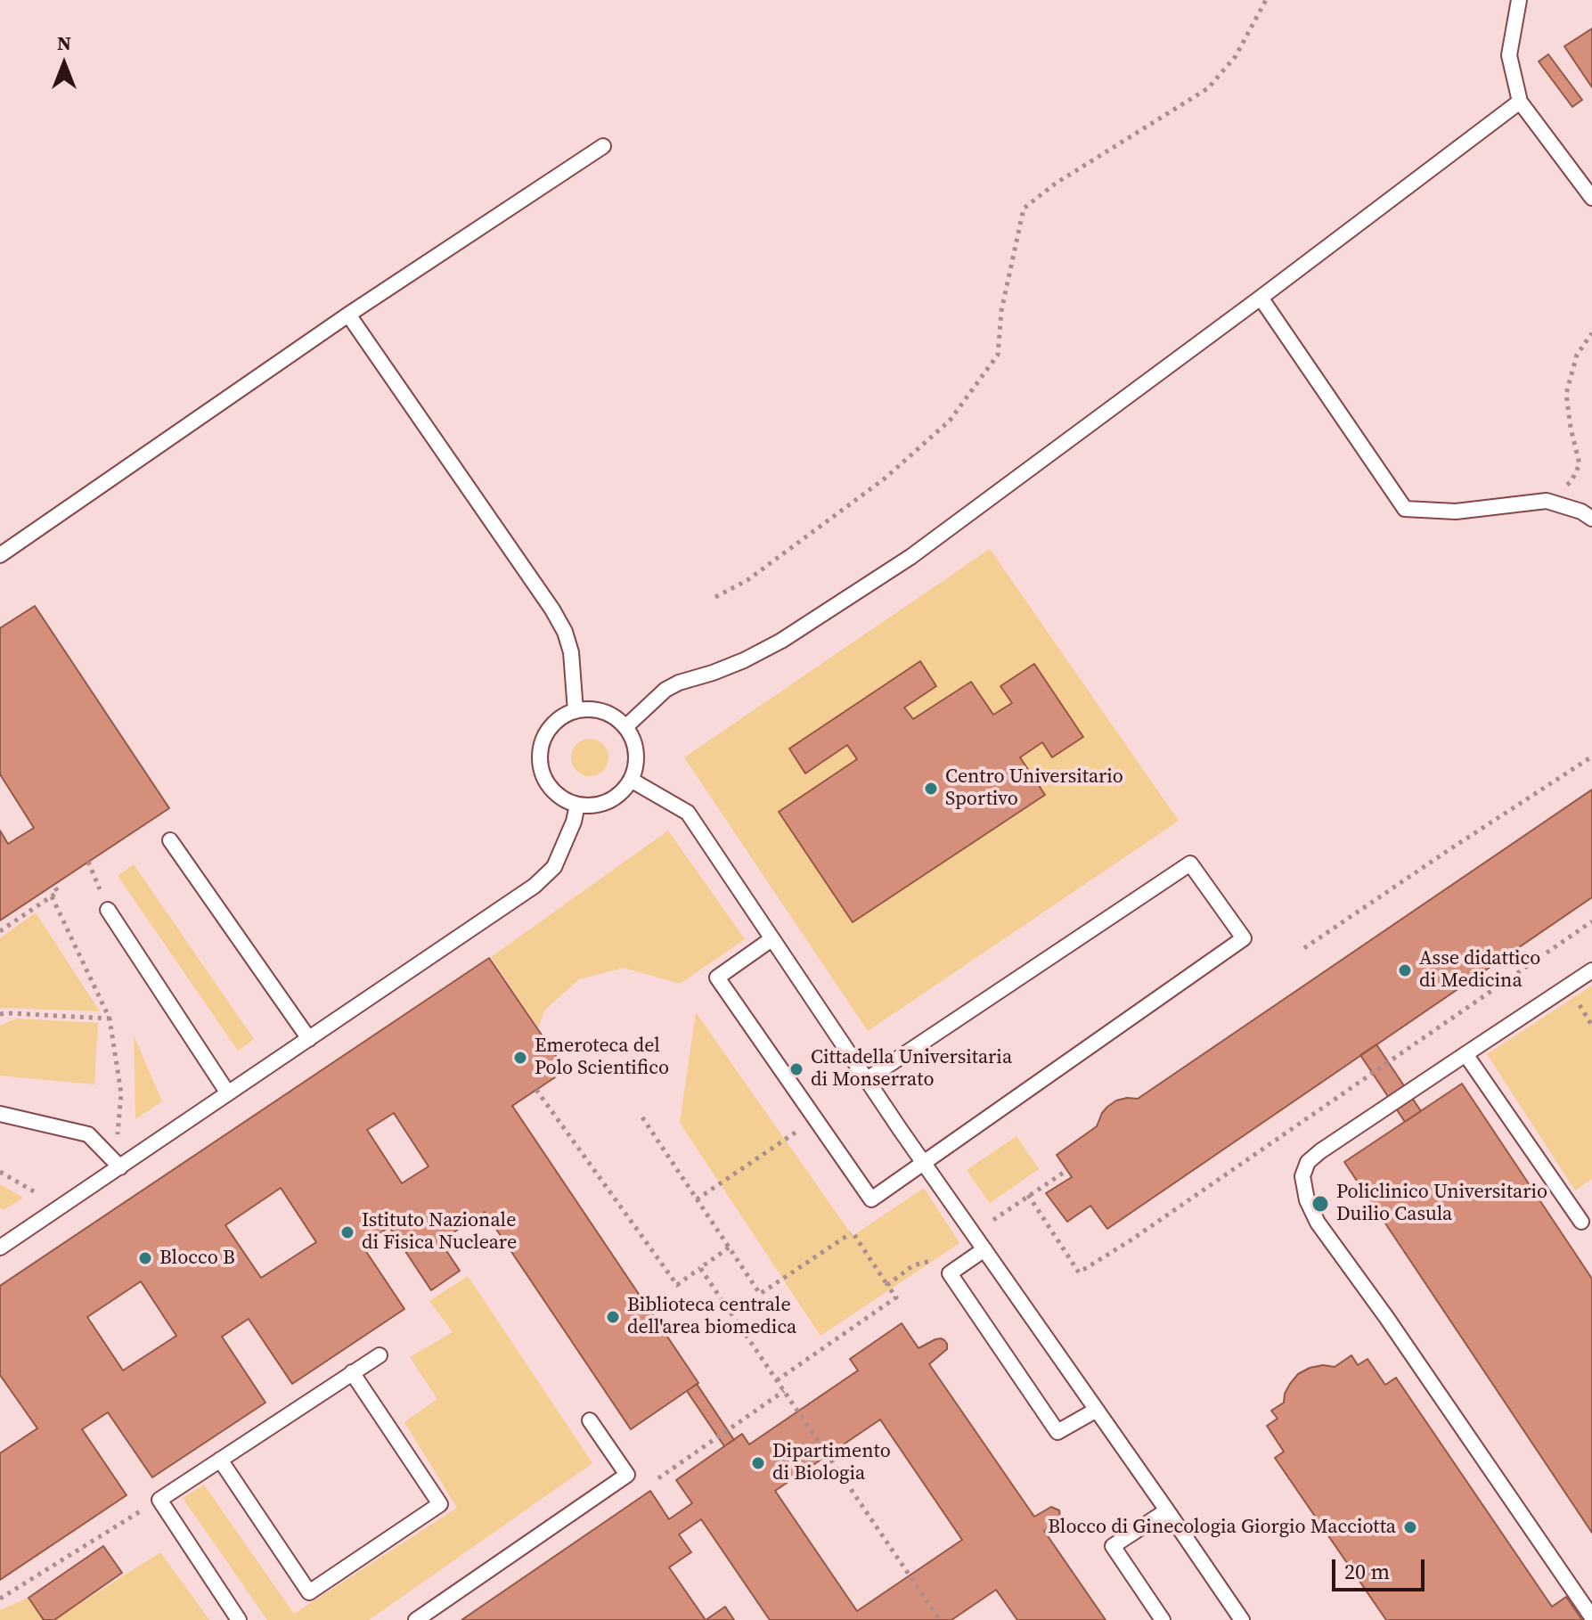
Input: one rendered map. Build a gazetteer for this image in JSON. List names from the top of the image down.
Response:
{
  "places": [
    "Centro Universitario Sportivo",
    "Asse didattico di Medicina",
    "Emeroteca del Polo Scientifico",
    "Cittadella Universitaria di Monserrato",
    "Policlinico Universitario Duilio Casula",
    "Istituto Nazionale di Fisica Nucleare",
    "Blocco B",
    "Biblioteca centrale dell'area biomedica",
    "Dipartimento di Biologia",
    "Blocco di Ginecologia Giorgio Macciotta"
  ],
  "scale_bar": "20 m",
  "north": "top"
}
